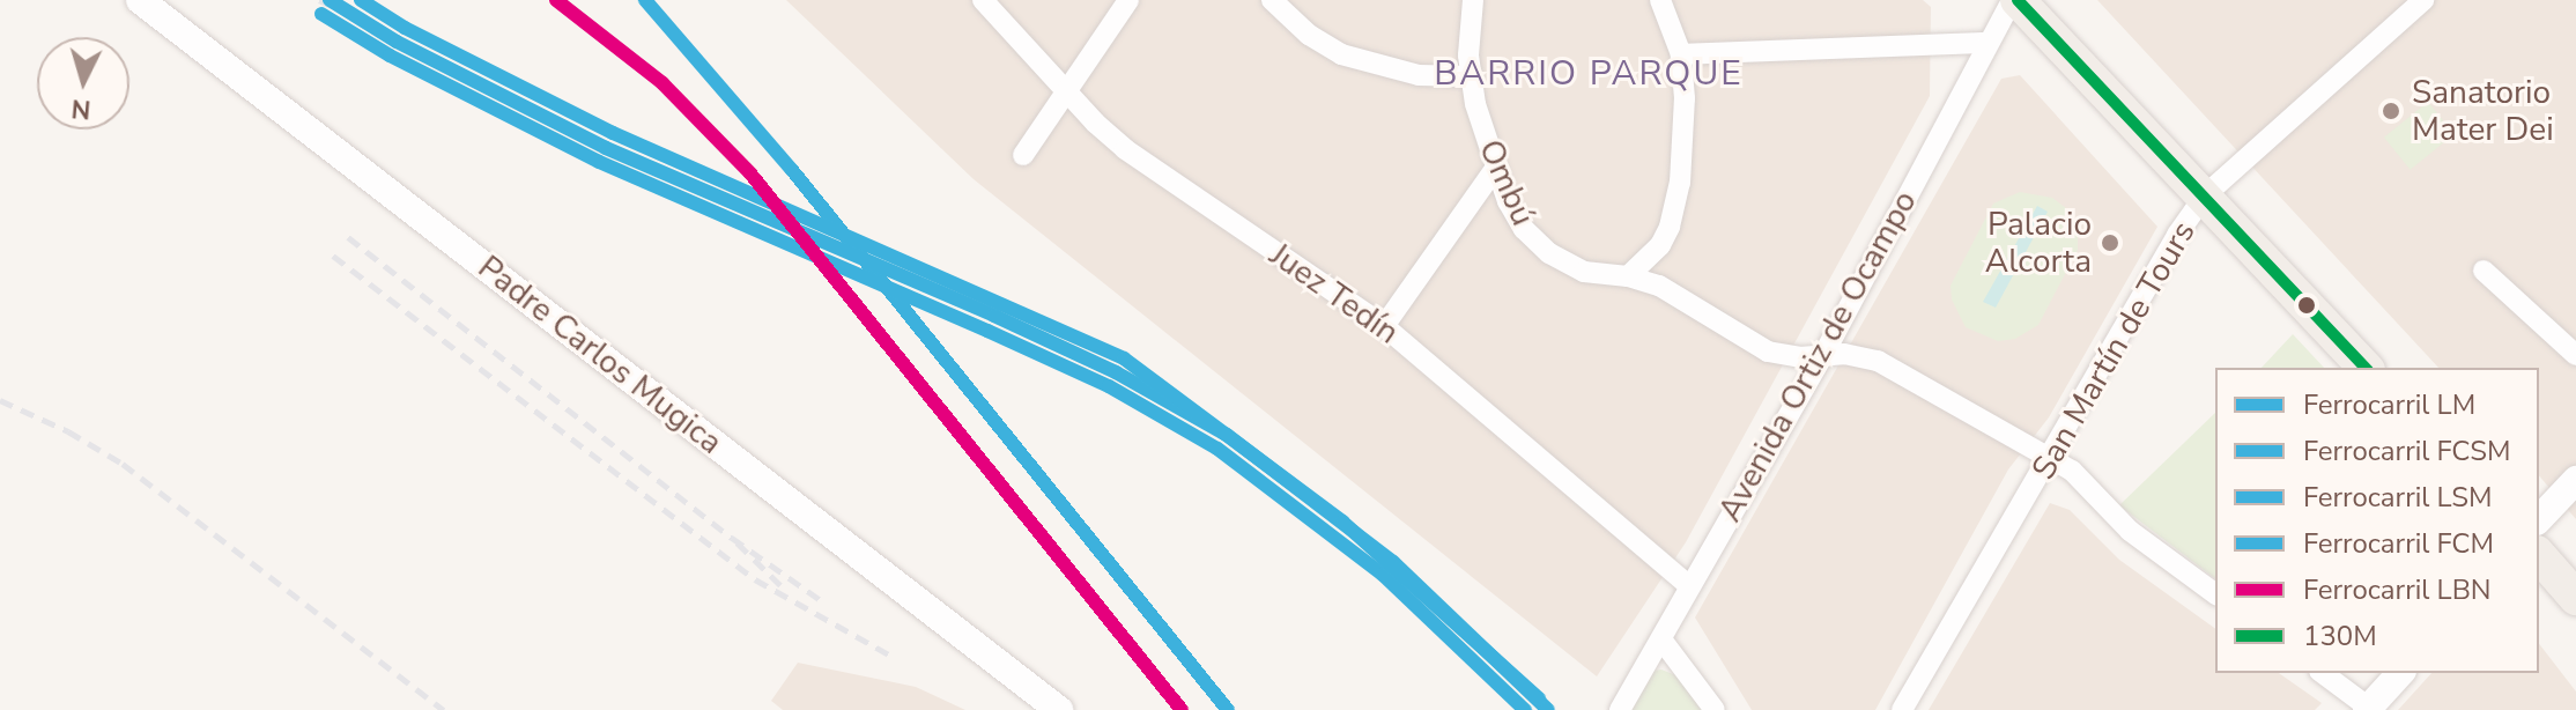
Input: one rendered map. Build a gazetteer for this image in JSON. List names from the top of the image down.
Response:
{
  "streets": {
    "street": [
      "Ombú",
      "Juez Tedín",
      "San Martín de Tours",
      "Padre Carlos Mugica",
      "Avenida Ortiz de Ocampo"
    ]
  },
  "crossings": [
    ["Ombú", "San Martín de Tours"],
    ["Ombú", "Avenida Ortiz de Ocampo"],
    ["Juez Tedín", "Avenida Ortiz de Ocampo"]
  ],
  "districts": ["BARRIO PARQUE"],
  "places": ["Sanatorio Mater Dei", "Palacio Alcorta"],
  "lines": [
    "rail line LM",
    "rail line FCSM",
    "rail line FCM",
    "rail line LBN",
    "transit line 130M",
    "rail line LSM"
  ],
  "legend": [
    "Ferrocarril LM",
    "Ferrocarril FCSM",
    "Ferrocarril LSM",
    "Ferrocarril FCM",
    "Ferrocarril LBN",
    "130M"
  ],
  "north": "bottom"
}
